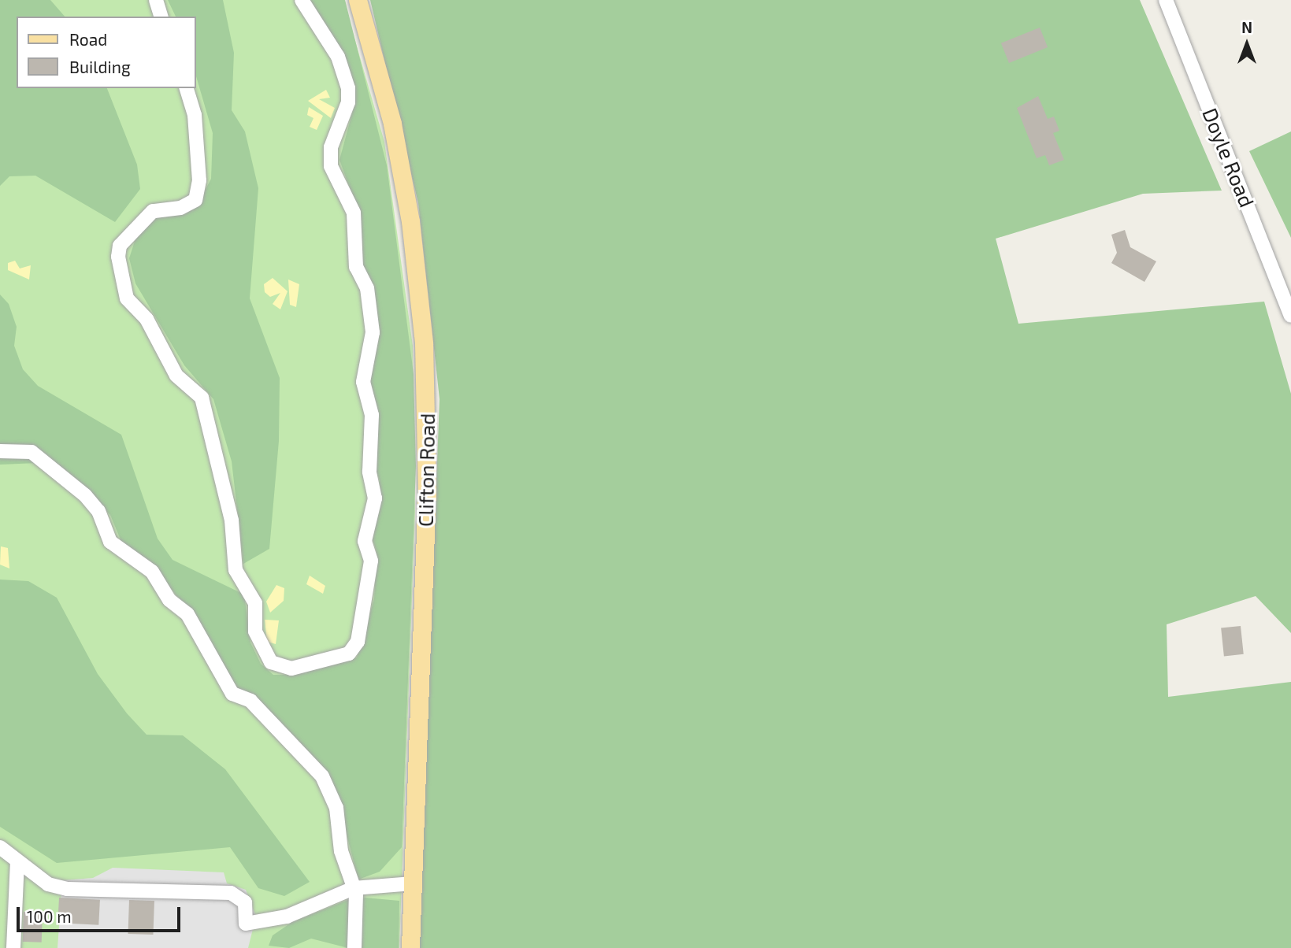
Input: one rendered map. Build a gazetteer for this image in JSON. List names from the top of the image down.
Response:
{
  "streets": {
    "main road": ["Clifton Road"],
    "street": ["Doyle Road"]
  },
  "legend": ["Road", "Building"],
  "scale_bar": "100 m",
  "north": "top"
}
